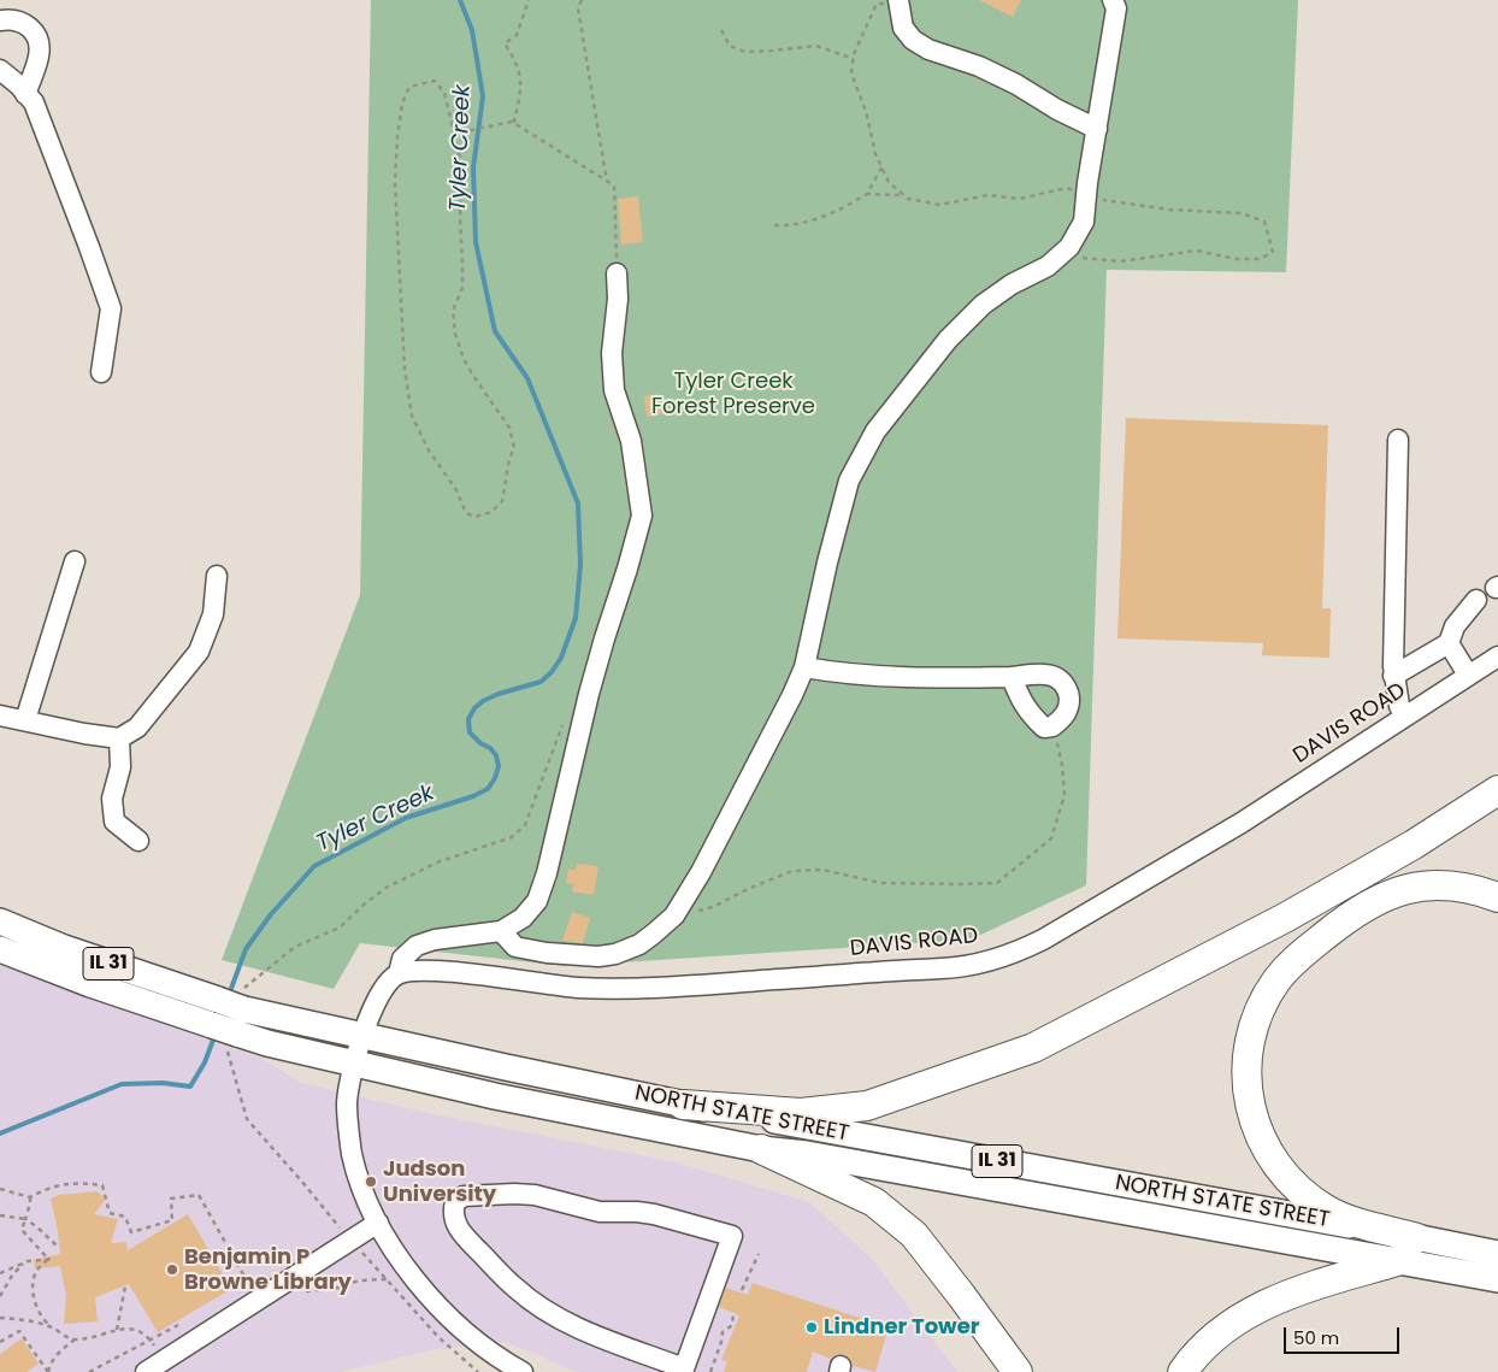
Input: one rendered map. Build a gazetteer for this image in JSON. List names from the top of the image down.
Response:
{
  "streets": {
    "main road": ["IL 31", "NORTH STATE STREET"],
    "street": ["DAVIS ROAD"]
  },
  "water": ["Tyler Creek"],
  "parks": ["Tyler Creek Forest Preserve"],
  "places": ["Judson University", "Benjamin P Browne Library", "Lindner Tower"],
  "scale_bar": "50 m"
}
